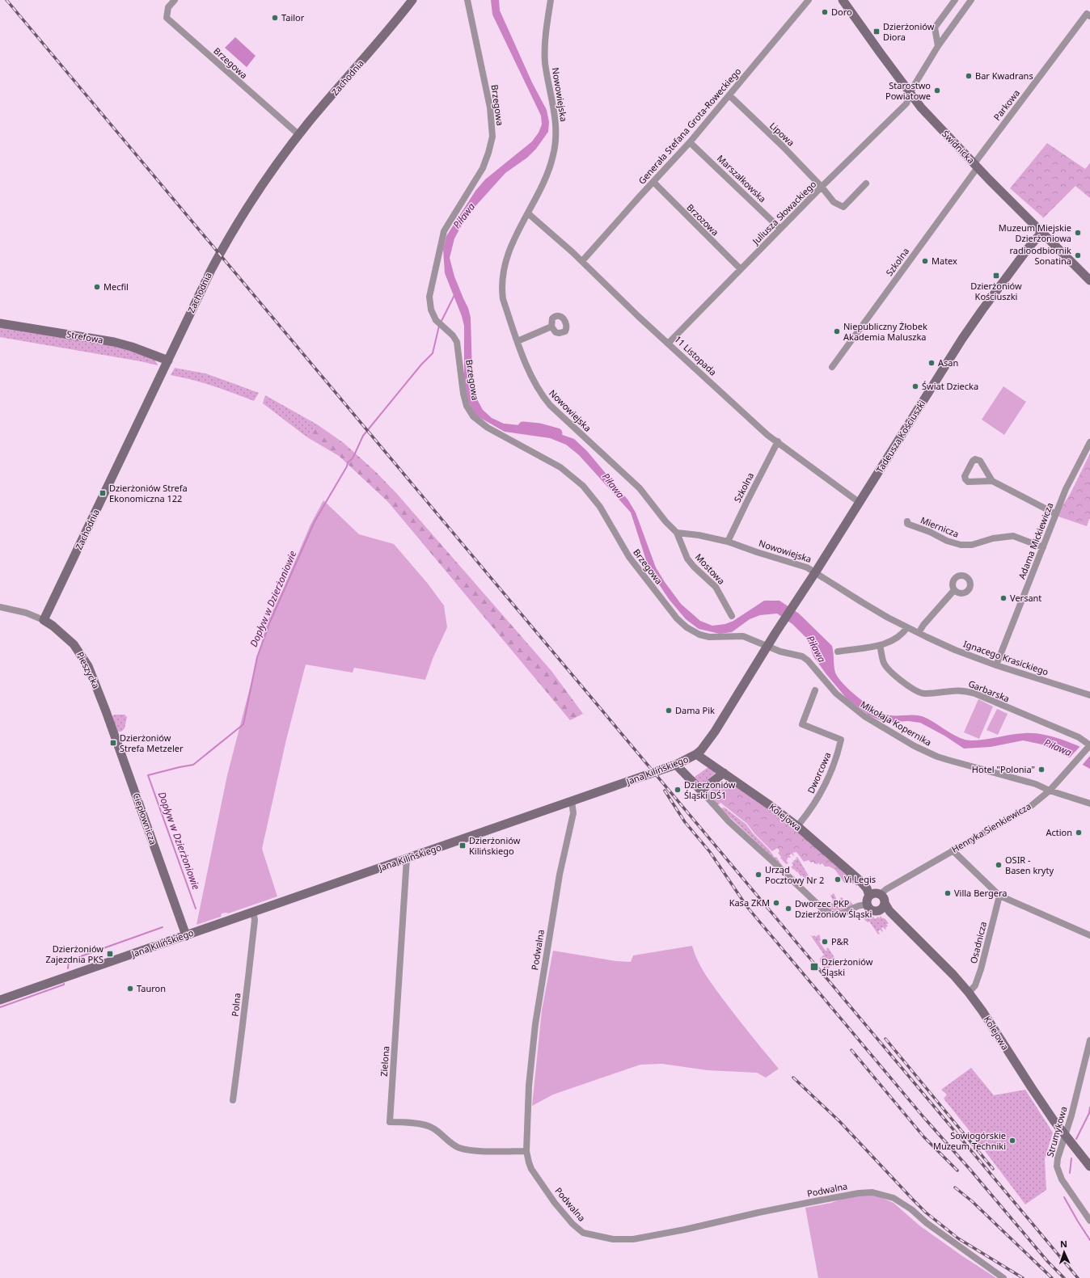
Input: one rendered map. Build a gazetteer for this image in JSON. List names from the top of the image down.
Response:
{
  "streets": {
    "street": [
      "Brzegowa",
      "Zachodnia",
      "Nowowiejska",
      "Parkowa",
      "Generała Stefana Grota-Roweckiego",
      "Lipowa",
      "Świdnicka",
      "Marszałkowska",
      "Juliusza Słowackiego",
      "Brzozowa",
      "Szkolna",
      "Strefowa",
      "11 Listopada",
      "Tadeusza Kościuszki",
      "Miernicza",
      "Adama Mickiewicza",
      "Mostowa",
      "Ignacego Krasickiego",
      "Pieszycka",
      "Garbarska",
      "Mikołaja Kopernika",
      "Jana Kilińskiego",
      "Dworcowa",
      "Kolejowa",
      "Ciepłownicza",
      "Henryka Sienkiewicza",
      "Osadnicza",
      "Podwalna",
      "Polna",
      "Zielona",
      "Strumykowa"
    ]
  },
  "crossings": [
    ["Brzegowa", "Zachodnia"],
    ["Brzegowa", "Tadeusza Kościuszki"],
    ["Brzegowa", "Mikołaja Kopernika"],
    ["Brzegowa", "Jana Kilińskiego"],
    ["Zachodnia", "Strefowa"],
    ["Zachodnia", "Pieszycka"],
    ["Nowowiejska", "Szkolna"],
    ["Nowowiejska", "11 Listopada"],
    ["Nowowiejska", "Tadeusza Kościuszki"],
    ["Nowowiejska", "Mostowa"],
    ["Nowowiejska", "Ignacego Krasickiego"],
    ["Parkowa", "Świdnicka"],
    ["Parkowa", "Szkolna"],
    ["Generała Stefana Grota-Roweckiego", "Lipowa"],
    ["Generała Stefana Grota-Roweckiego", "Marszałkowska"],
    ["Generała Stefana Grota-Roweckiego", "Brzozowa"],
    ["Generała Stefana Grota-Roweckiego", "11 Listopada"],
    ["Lipowa", "Juliusza Słowackiego"],
    ["Świdnicka", "Juliusza Słowackiego"],
    ["Świdnicka", "Szkolna"],
    ["Świdnicka", "Tadeusza Kościuszki"],
    ["Marszałkowska", "Juliusza Słowackiego"],
    ["Juliusza Słowackiego", "Brzozowa"],
    ["Juliusza Słowackiego", "11 Listopada"],
    ["Szkolna", "11 Listopada"],
    ["11 Listopada", "Tadeusza Kościuszki"],
    ["Tadeusza Kościuszki", "Mikołaja Kopernika"],
    ["Tadeusza Kościuszki", "Jana Kilińskiego"],
    ["Miernicza", "Adama Mickiewicza"],
    ["Adama Mickiewicza", "Ignacego Krasickiego"],
    ["Pieszycka", "Ciepłownicza"],
    ["Garbarska", "Henryka Sienkiewicza"],
    ["Mikołaja Kopernika", "Jana Kilińskiego"],
    ["Mikołaja Kopernika", "Henryka Sienkiewicza"],
    ["Jana Kilińskiego", "Kolejowa"],
    ["Jana Kilińskiego", "Ciepłownicza"],
    ["Jana Kilińskiego", "Podwalna"],
    ["Jana Kilińskiego", "Polna"],
    ["Jana Kilińskiego", "Zielona"],
    ["Dworcowa", "Kolejowa"],
    ["Kolejowa", "Henryka Sienkiewicza"],
    ["Kolejowa", "Osadnicza"],
    ["Kolejowa", "Strumykowa"],
    ["Podwalna", "Zielona"]
  ],
  "water": ["Piława", "Dopływ w Dzierżoniowie"],
  "places": {
    "other": [
      "Doro",
      "Tailor",
      "Bar Kwadrans",
      "Starostwo Powiatowe",
      "Muzeum Miejskie Dzierżoniowa",
      "radioodbiornik Sonatina",
      "Matex",
      "Mecfil",
      "Niepubliczny Żłobek Akademia Maluszka",
      "Asan",
      "Świat Dziecka",
      "Versant",
      "Dama Pik",
      "Hotel \"Polonia\"",
      "Dzierżoniów Śląski DŚ1",
      "Action",
      "OSIR - Basen kryty",
      "Urząd Pocztowy Nr 2",
      "Vi Legis",
      "Villa Bergera",
      "Kasa ZKM",
      "Dworzec PKP Dzierżoniów Śląski",
      "P&R",
      "Tauron",
      "Sowiogórskie Muzeum Techniki"
    ],
    "transit": [
      "Dzierżoniów Diora",
      "Dzierżoniów Kościuszki",
      "Dzierżoniów Strefa Ekonomiczna 122",
      "Dzierżoniów Strefa Metzeler",
      "Dzierżoniów Kilińskiego",
      "Dzierżoniów Zajezdnia PKS",
      "Dzierżoniów Śląski"
    ]
  },
  "north": "top"
}
